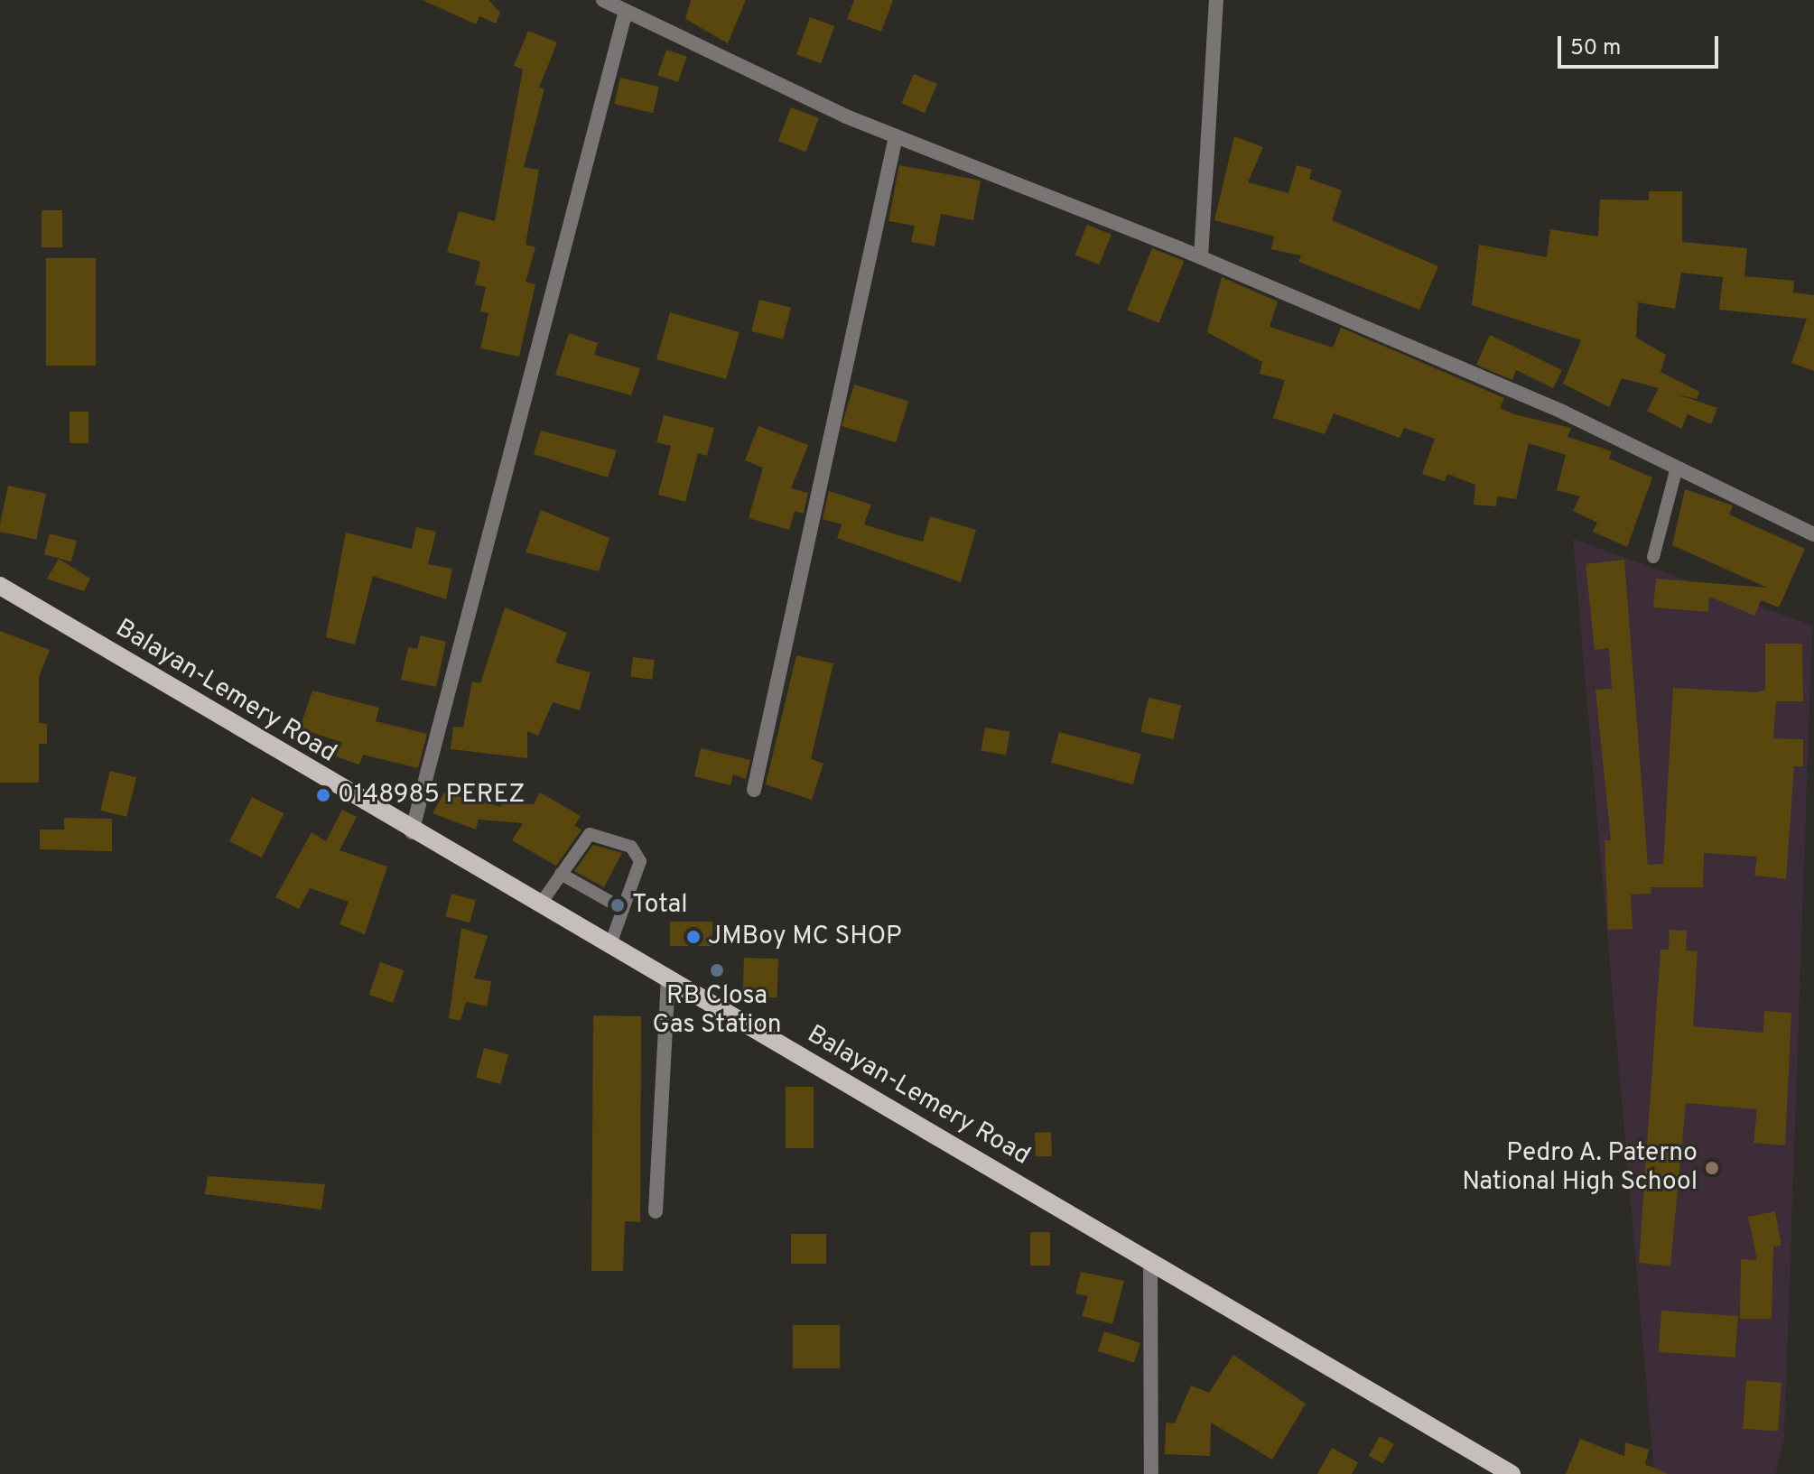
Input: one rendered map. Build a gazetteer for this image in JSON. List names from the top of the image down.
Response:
{
  "streets": {
    "main road": ["Balayan-Lemery Road"]
  },
  "places": [
    "0148985 PEREZ",
    "Total",
    "JMBoy MC SHOP",
    "RB Closa Gas Station",
    "Pedro A. Paterno National High School"
  ],
  "scale_bar": "50 m"
}
